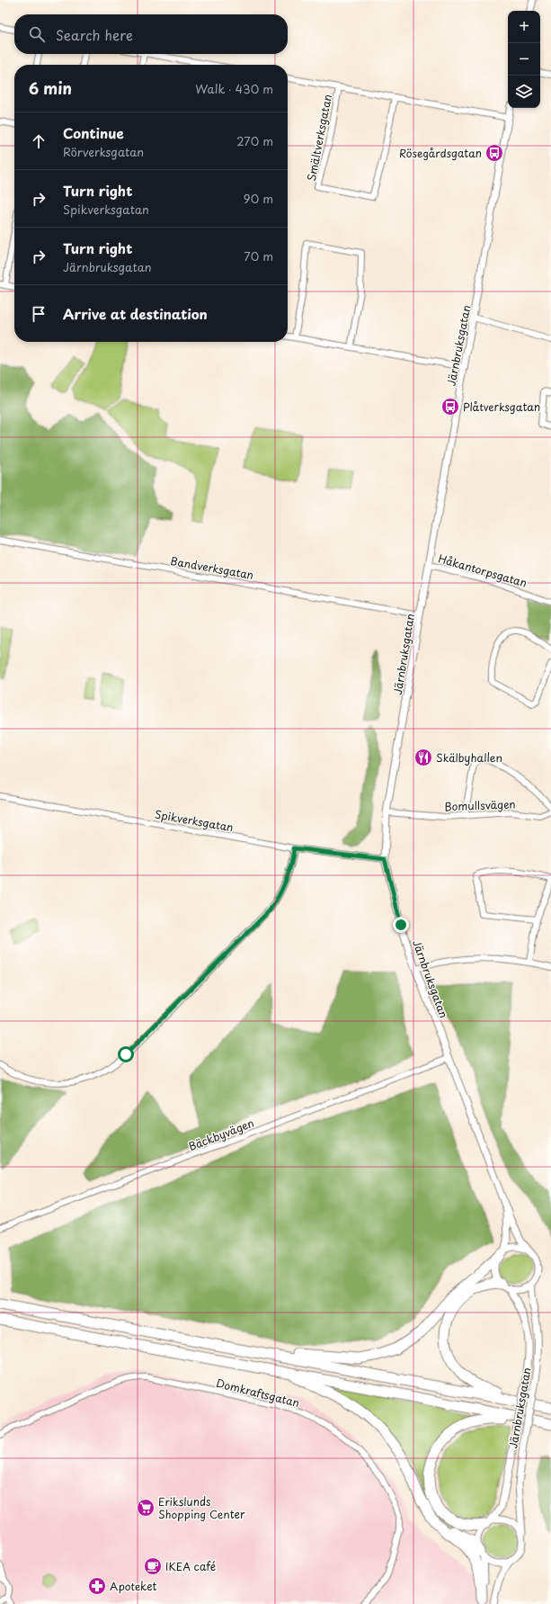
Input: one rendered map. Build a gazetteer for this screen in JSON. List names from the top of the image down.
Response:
{
  "streets": {
    "street": [
      "Smältverksgatan",
      "Järnbruksgatan",
      "Bandverksgatan",
      "Håkantorpsgatan",
      "Bomullsvägen",
      "Spikverksgatan",
      "Bäckbyvägen",
      "Domkraftsgatan"
    ]
  },
  "crossings": [
    ["Smältverksgatan", "Järnbruksgatan"],
    ["Järnbruksgatan", "Bandverksgatan"],
    ["Järnbruksgatan", "Håkantorpsgatan"],
    ["Järnbruksgatan", "Bomullsvägen"],
    ["Järnbruksgatan", "Spikverksgatan"],
    ["Järnbruksgatan", "Bäckbyvägen"]
  ],
  "places": {
    "bus stop": ["Rösegårdsgatan", "Plåtverksgatan"],
    "restaurant": ["Skälbyhallen"],
    "supermarket": ["Erikslunds Shopping Center"],
    "cafe": ["IKEA café"],
    "pharmacy": ["Apoteket"]
  },
  "page": {
    "map_buttons": ["+", "−"],
    "search": "Search here",
    "heading": ["6 min", "Walk · 430 m"],
    "list": [
      ["Continue", "Rörverksgatan", "270 m"],
      ["Turn right", "Spikverksgatan", "90 m"],
      ["Turn right", "Järnbruksgatan", "70 m"],
      "Arrive at destination"
    ]
  }
}
